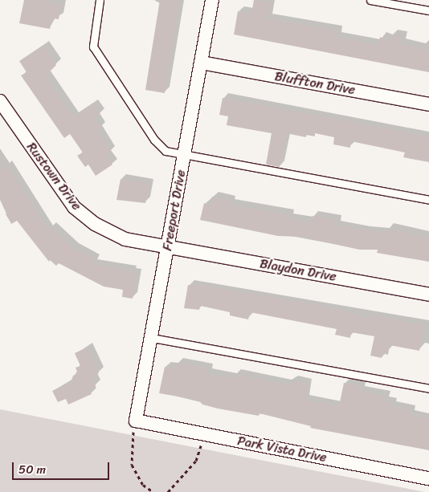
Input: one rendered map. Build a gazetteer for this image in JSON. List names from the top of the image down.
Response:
{
  "streets": {
    "street": [
      "Bluffton Drive",
      "Rustown Drive",
      "Freeport Drive",
      "Blaydon Drive",
      "Park Vista Drive"
    ]
  },
  "crossings": [
    ["Bluffton Drive", "Freeport Drive"],
    ["Rustown Drive", "Freeport Drive"],
    ["Rustown Drive", "Blaydon Drive"],
    ["Freeport Drive", "Blaydon Drive"],
    ["Freeport Drive", "Park Vista Drive"]
  ],
  "scale_bar": "50 m"
}
